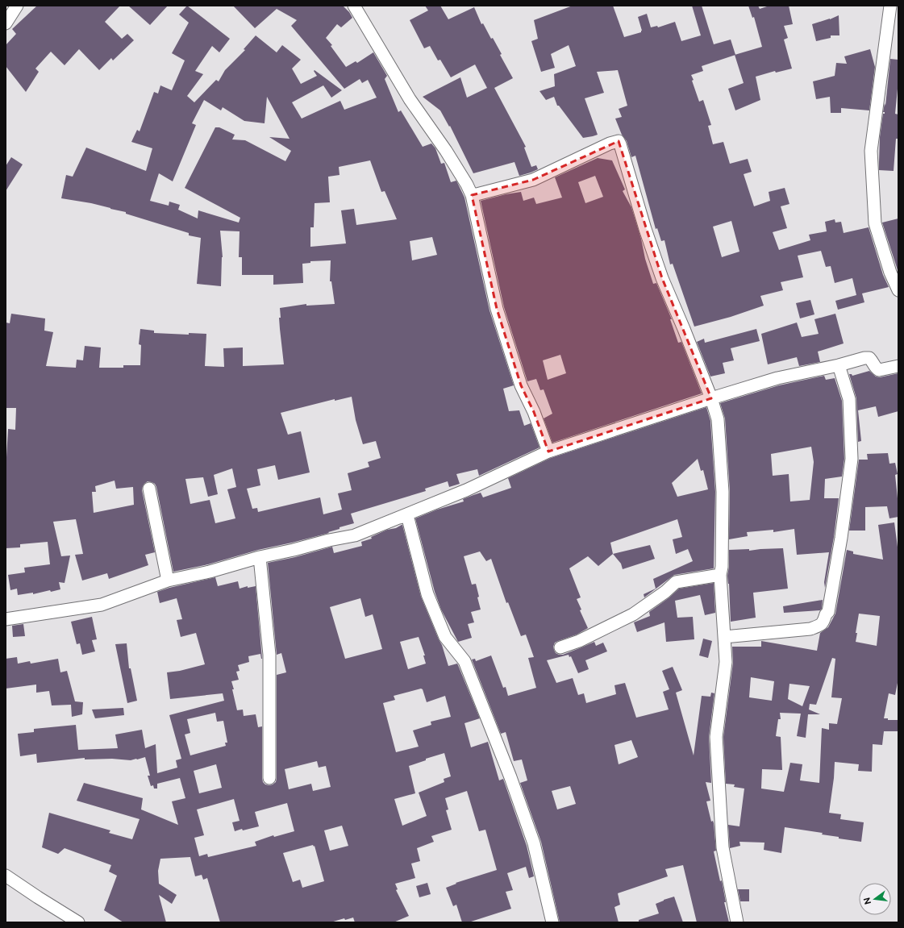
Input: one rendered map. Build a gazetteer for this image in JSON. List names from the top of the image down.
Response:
{
  "north": "left"
}
